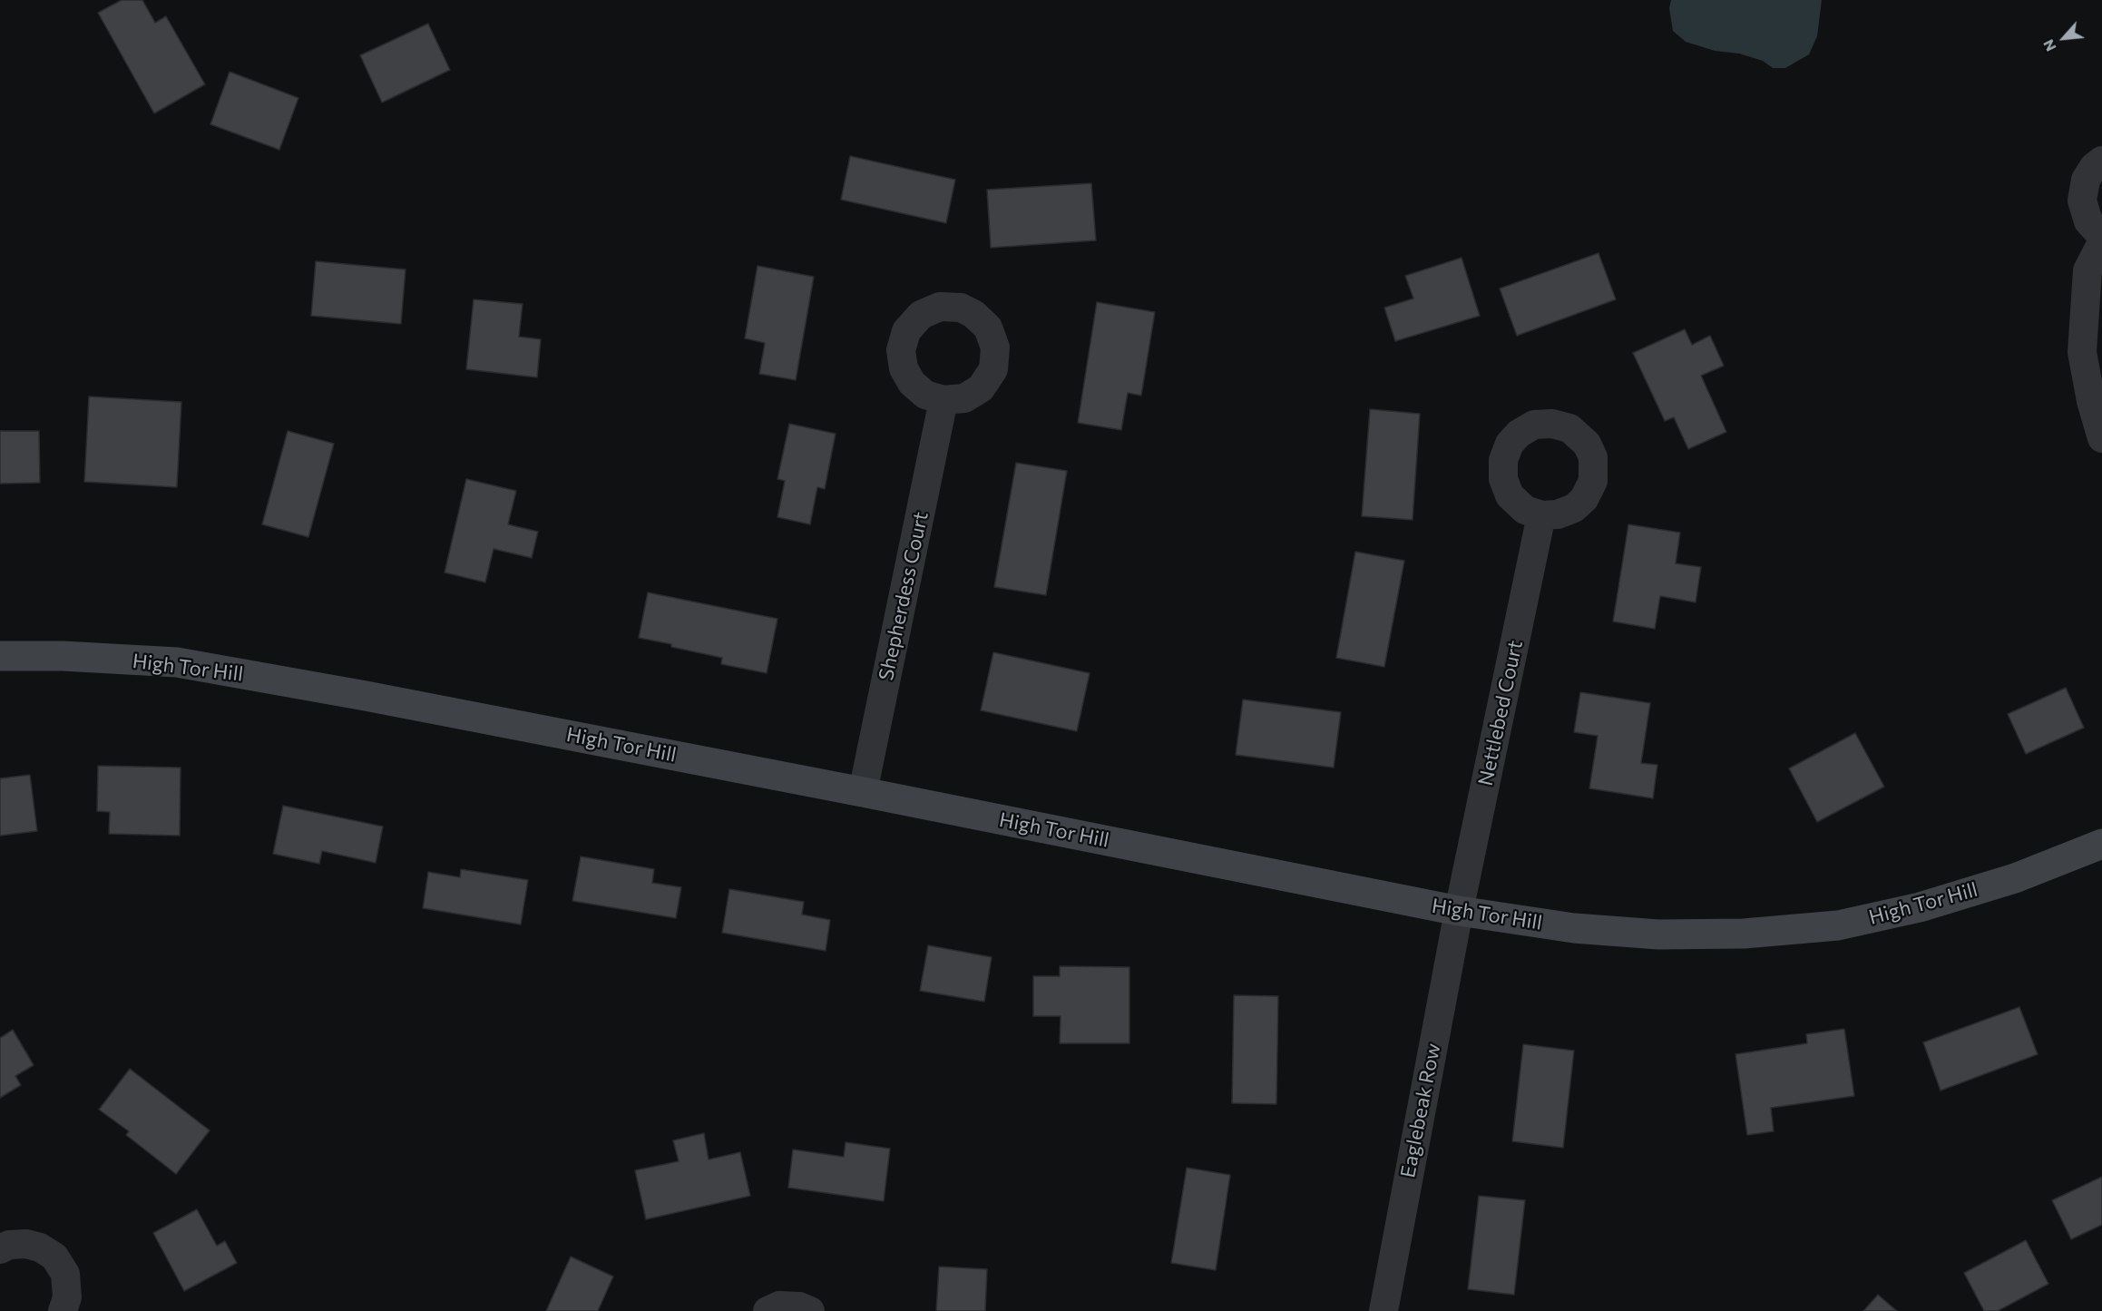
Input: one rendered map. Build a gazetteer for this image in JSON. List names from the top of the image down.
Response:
{
  "streets": {
    "street": [
      "Shepherdess Court",
      "High Tor Hill",
      "Nettlebed Court",
      "Eaglebeak Row"
    ]
  },
  "crossings": [
    ["Shepherdess Court", "High Tor Hill"],
    ["High Tor Hill", "Nettlebed Court"],
    ["High Tor Hill", "Eaglebeak Row"],
    ["Nettlebed Court", "Eaglebeak Row"]
  ],
  "north": "bottom left"
}
